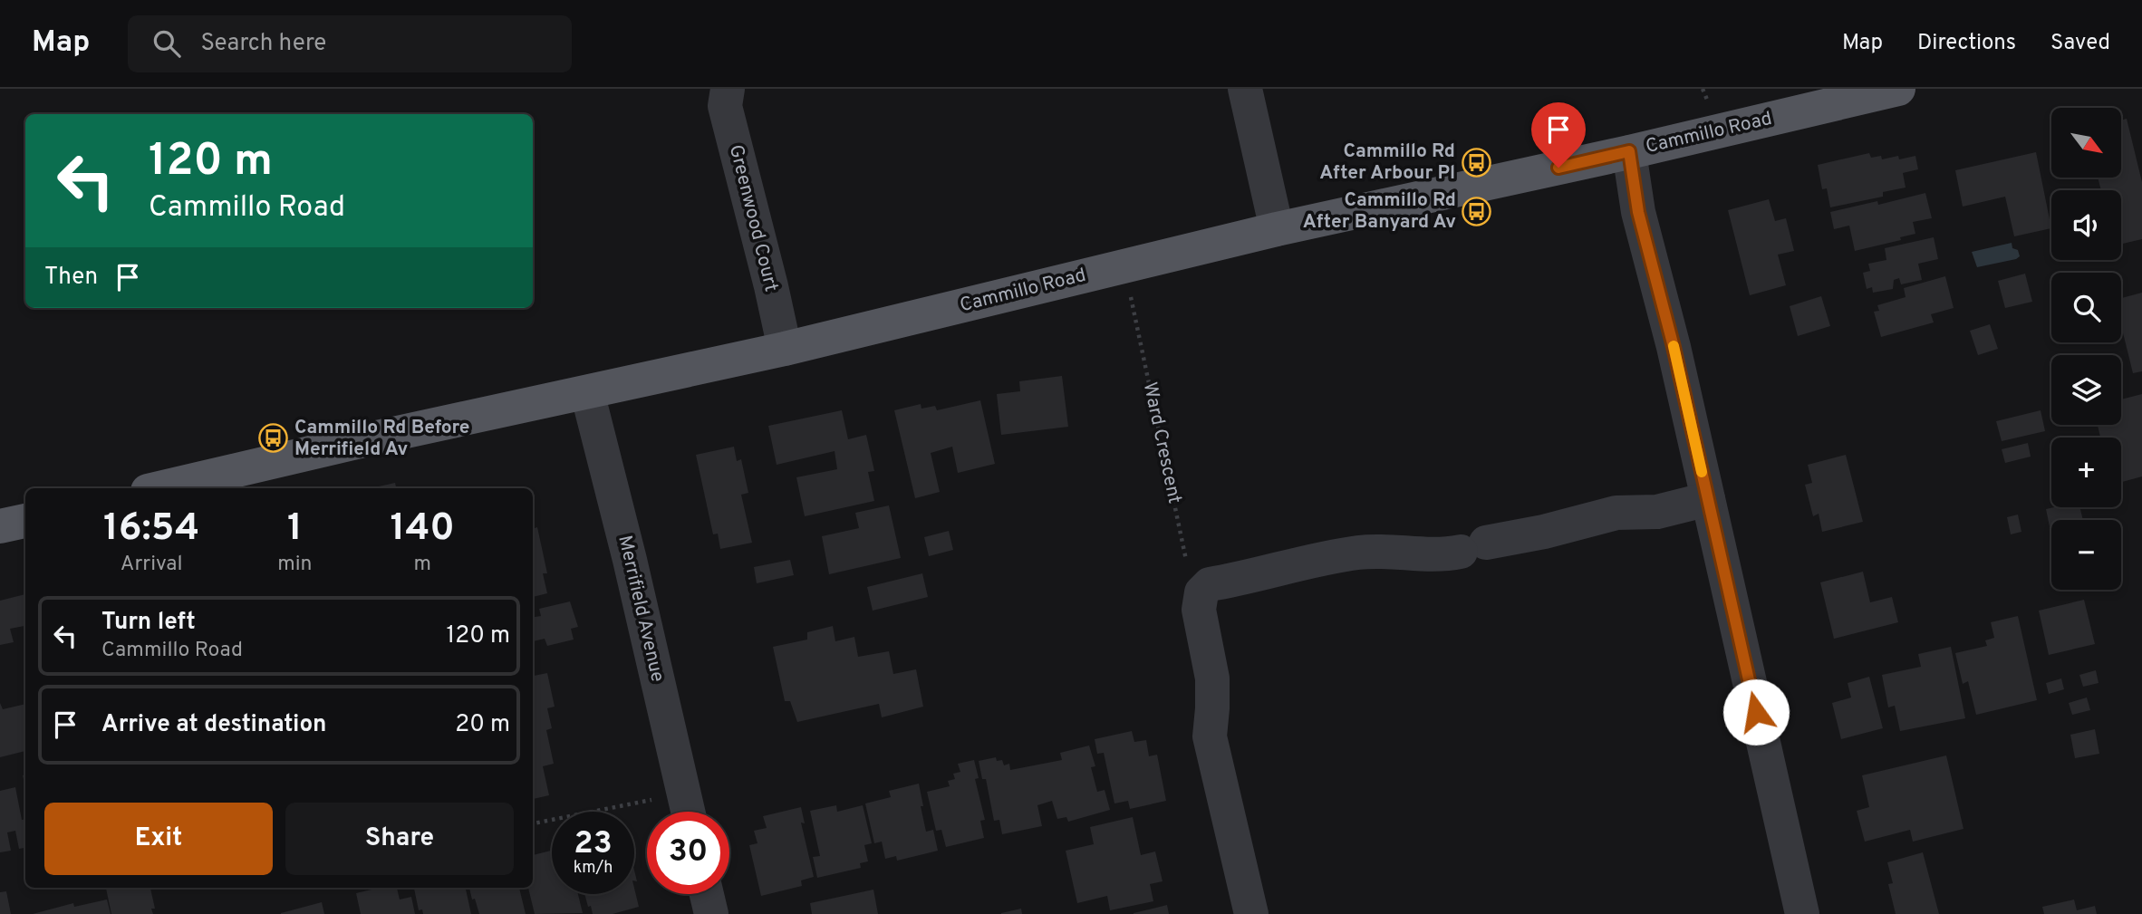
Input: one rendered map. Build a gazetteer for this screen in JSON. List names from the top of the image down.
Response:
{
  "streets": {
    "main road": ["Cammillo Road"],
    "street": ["Greenwood Court", "Merrifield Avenue"],
    "path": ["Ward Crescent"]
  },
  "crossings": [
    ["Cammillo Road", "Greenwood Court"],
    ["Cammillo Road", "Merrifield Avenue"]
  ],
  "places": {
    "bus stop": ["Cammillo Rd After Arbour Pl", "Cammillo Rd After Banyard Av", "Cammillo Rd Before Merrifield Av"]
  },
  "north": "bottom right",
  "page": {
    "header": "Map",
    "search": "Search here",
    "nav": ["Map", "Directions", "Saved"],
    "map_buttons": ["+", "−"],
    "turn": ["120 m", "Cammillo Road"],
    "then": "Then",
    "eta": [
      "16:54",
      "Arrival",
      "1",
      "min",
      "140",
      "m"
    ],
    "list": [
      {
        "name": "Turn left",
        "note": "Cammillo Road",
        "value": "120 m"
      },
      {
        "name": "Arrive at destination",
        "value": "20 m"
      }
    ],
    "buttons": ["Exit", "Share"],
    "speed": "23 km/h",
    "limit": "30"
  }
}
